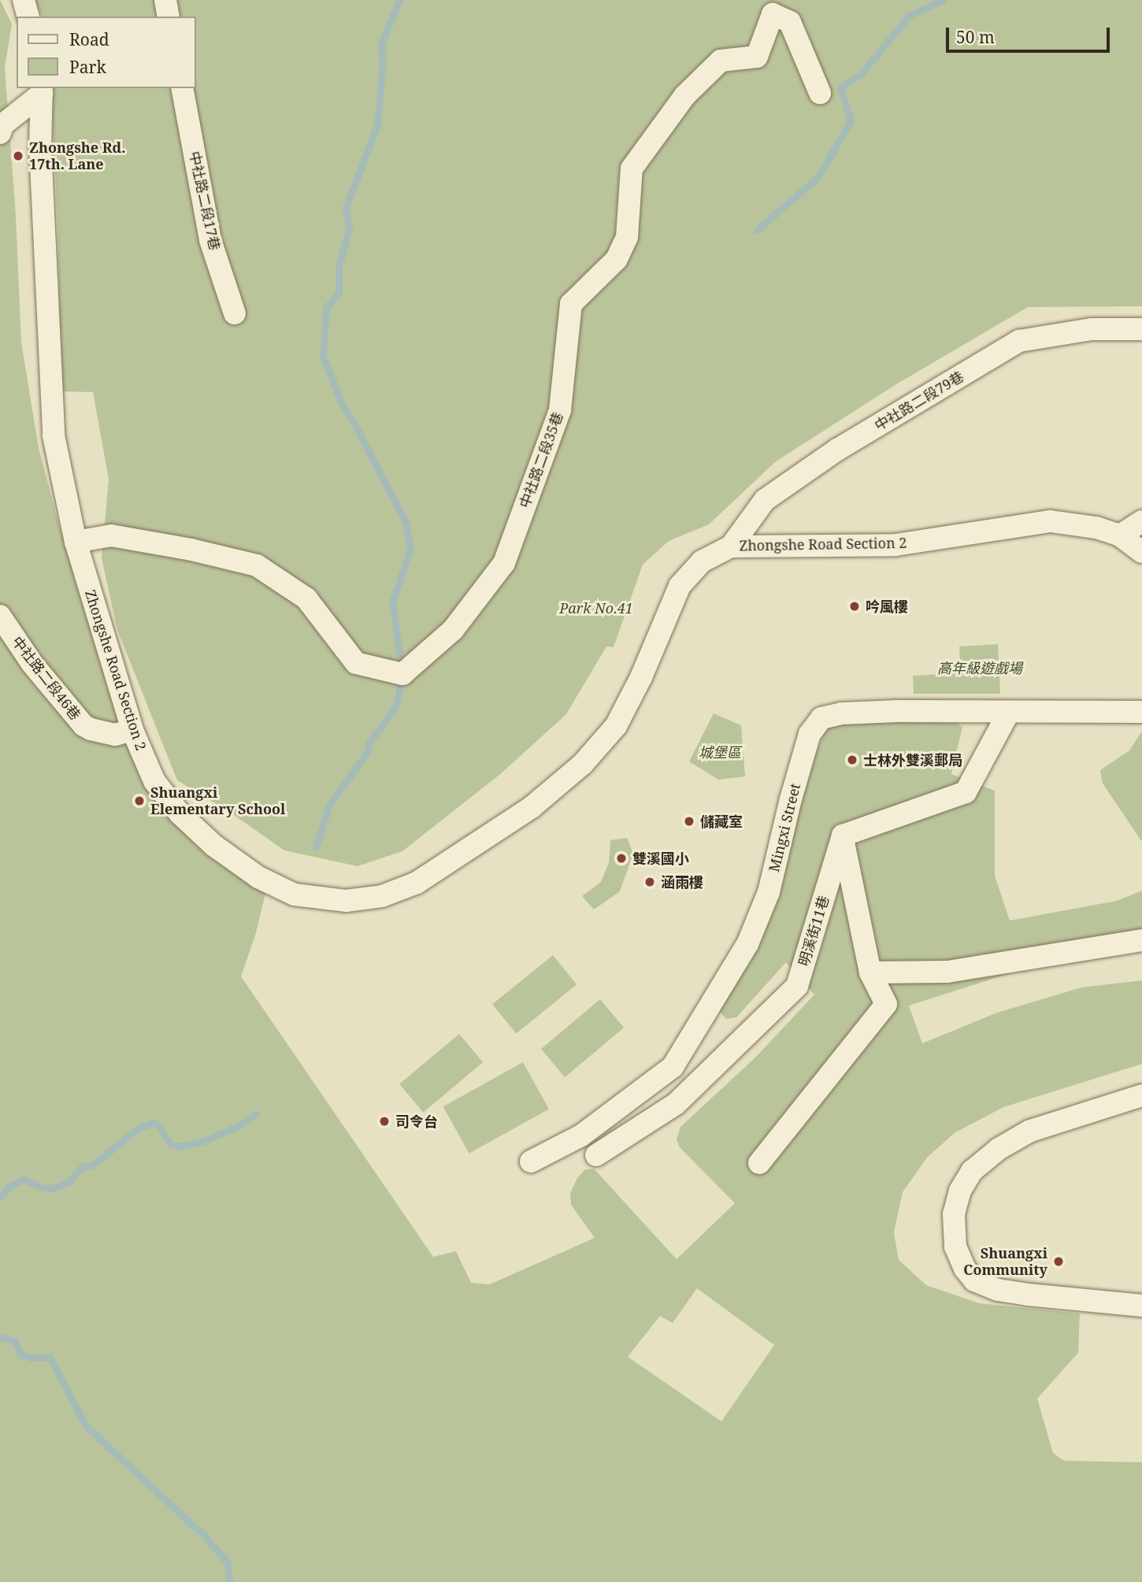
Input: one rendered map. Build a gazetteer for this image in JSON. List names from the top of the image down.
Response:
{
  "streets": {
    "street": [
      "中社路二段17巷",
      "中社路二段79巷",
      "中社路二段35巷",
      "Zhongshe Road Section 2",
      "中社路二段46巷",
      "Mingxi Street",
      "明溪街11巷"
    ]
  },
  "crossings": [
    ["中社路二段79巷", "Zhongshe Road Section 2"],
    ["中社路二段35巷", "Zhongshe Road Section 2"],
    ["Zhongshe Road Section 2", "中社路二段46巷"]
  ],
  "parks": ["Park No.41", "高年級遊戲場", "城堡區"],
  "places": [
    "Zhongshe Rd. 17th. Lane",
    "吟風樓",
    "士林外雙溪郵局",
    "Shuangxi Elementary School",
    "儲藏室",
    "雙溪國小",
    "涵雨樓",
    "司令台",
    "Shuangxi Community"
  ],
  "legend": ["Road", "Park"],
  "scale_bar": "50 m"
}
